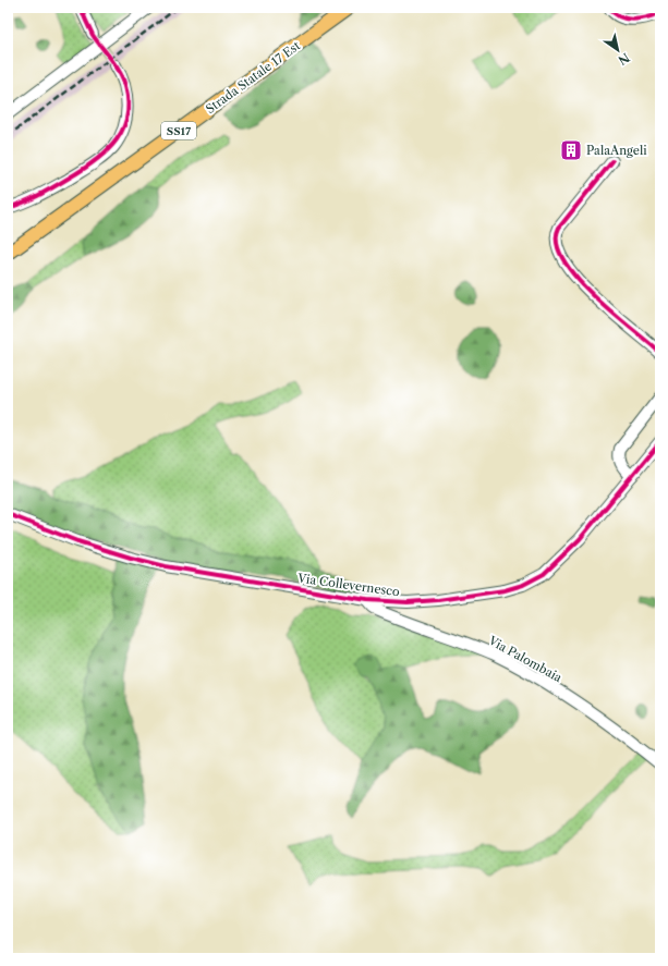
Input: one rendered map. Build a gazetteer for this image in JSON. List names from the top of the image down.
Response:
{
  "streets": {
    "main road": ["Strada Statale 17 Est", "SS17"],
    "street": ["Via Collevernesco", "Via Palombaia"]
  },
  "crossings": [
    ["Via Collevernesco", "Via Palombaia"]
  ],
  "places": {
    "building": ["PalaAngeli"]
  },
  "north": "bottom right"
}
